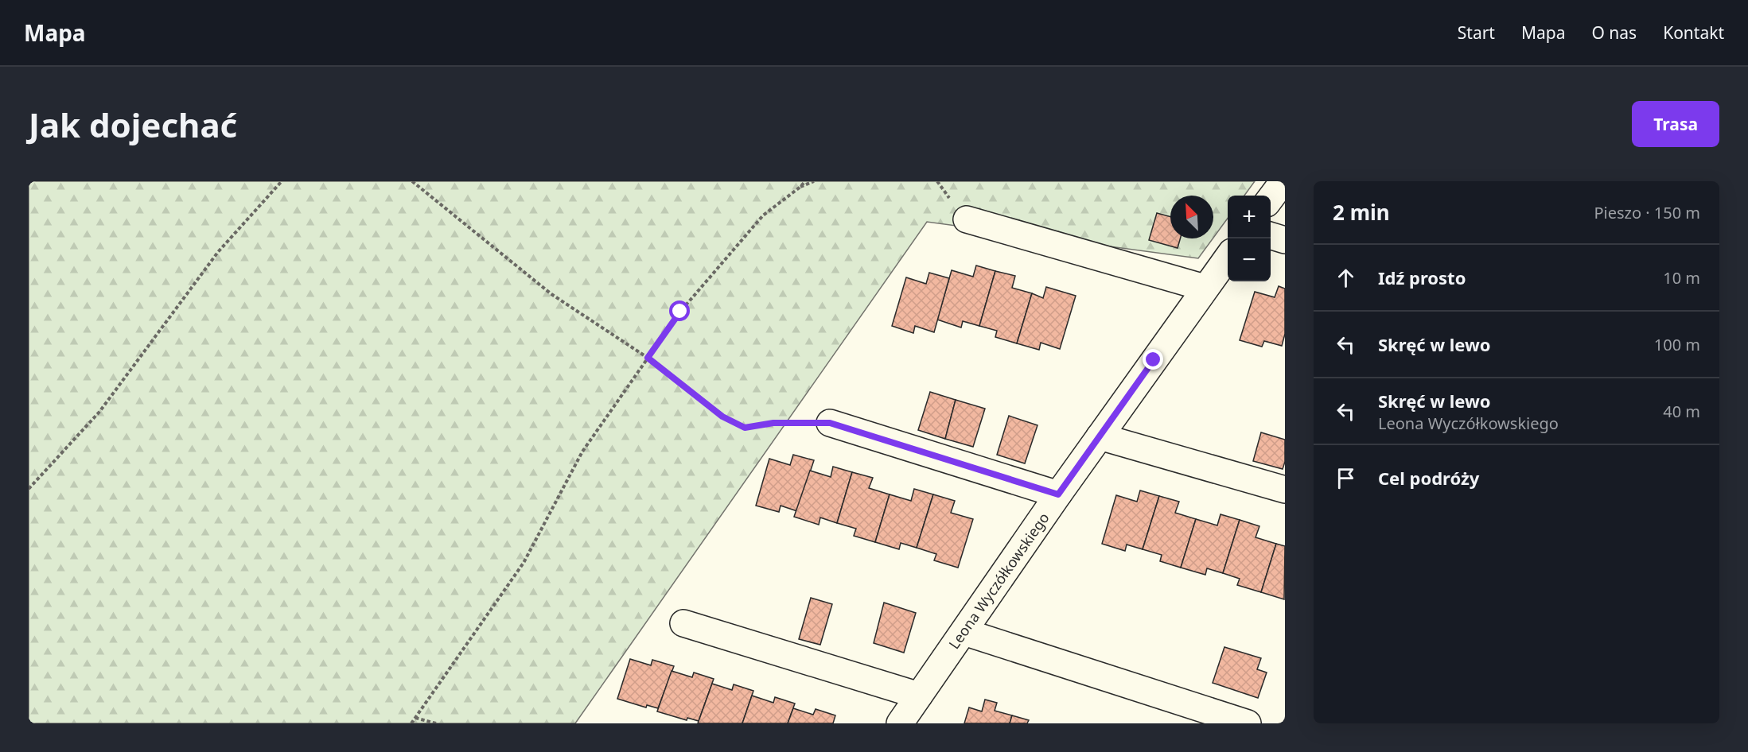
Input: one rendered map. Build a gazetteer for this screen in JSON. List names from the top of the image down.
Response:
{
  "streets": {
    "street": ["Leona Wyczółkowskiego"]
  },
  "north": "top left",
  "page": {
    "header": "Mapa",
    "nav": [
      "Start",
      "Mapa",
      "O nas",
      "Kontakt"
    ],
    "buttons": "Trasa",
    "title": "Jak dojechać",
    "heading": ["2 min", "Pieszo · 150 m"],
    "map_buttons": ["+", "−"],
    "list": [
      ["Idź prosto", "10 m"],
      ["Skręć w lewo", "100 m"],
      ["Skręć w lewo", "Leona Wyczółkowskiego", "40 m"],
      "Cel podróży"
    ]
  }
}
